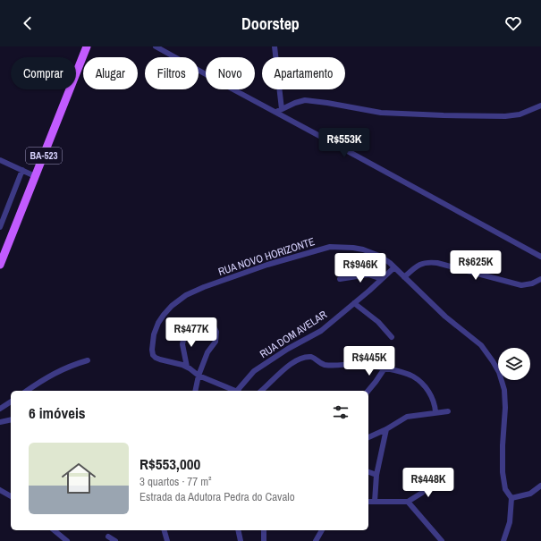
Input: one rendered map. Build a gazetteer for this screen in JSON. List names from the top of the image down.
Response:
{
  "streets": {
    "main road": ["BA-523"],
    "street": ["RUA NOVO HORIZONTE", "RUA DOM AVELAR"]
  },
  "crossings": [
    ["RUA NOVO HORIZONTE", "RUA DOM AVELAR"]
  ],
  "page": {
    "header": "Doorstep",
    "chip": [
      "Comprar",
      "Alugar",
      "Filtros",
      "Novo",
      "Apartamento"
    ],
    "price": [
      "R$553K",
      "R$625K",
      "R$946K",
      "R$477K",
      "R$445K",
      "R$448K"
    ],
    "heading": "6 imóveis",
    "list": [
      {
        "name": "R$553,000",
        "note": "3 quartos · 77 m² · Estrada da Adutora Pedra do Cavalo"
      }
    ]
  }
}
